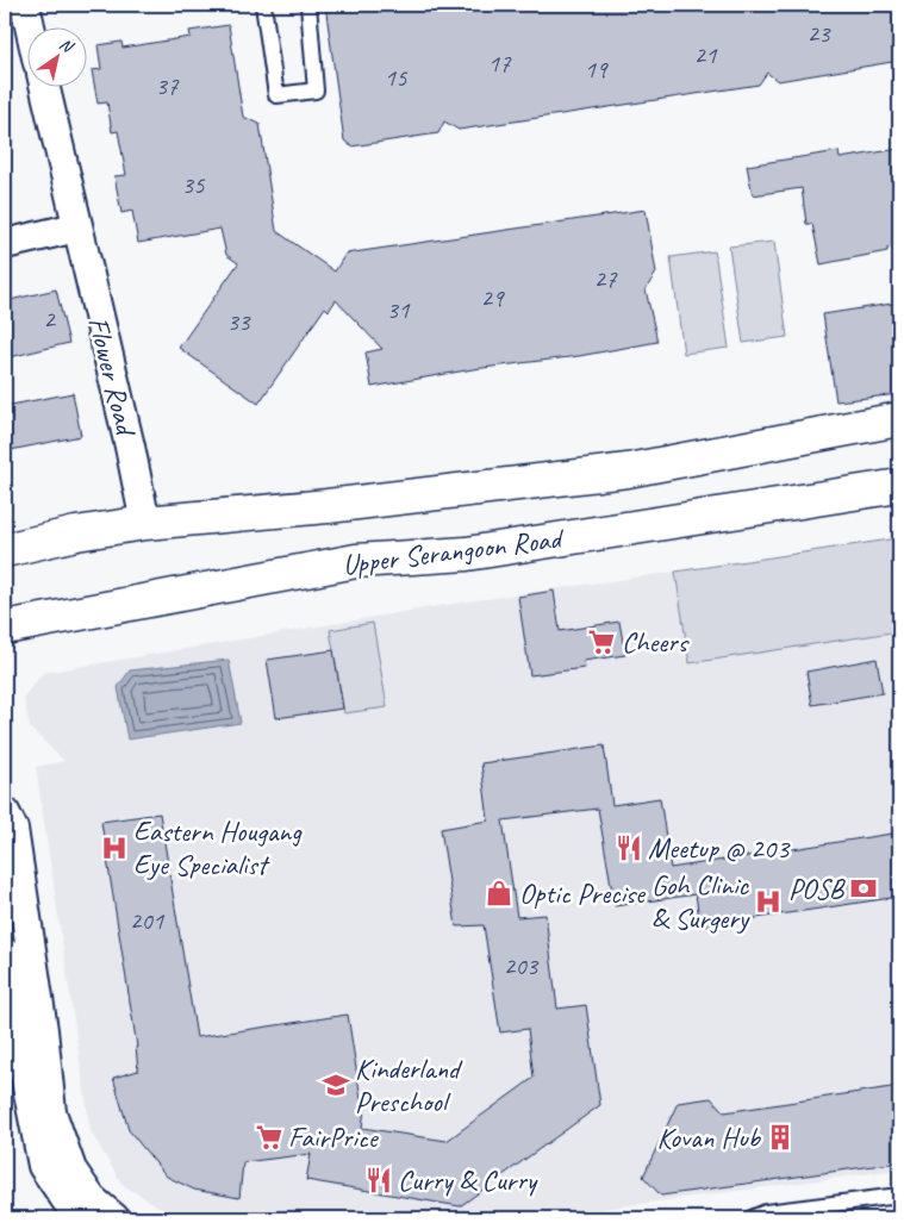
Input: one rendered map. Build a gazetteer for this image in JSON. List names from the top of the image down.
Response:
{
  "streets": {
    "main road": ["Upper Serangoon Road"],
    "street": ["Flower Road"]
  },
  "crossings": [
    ["Flower Road", "Upper Serangoon Road"]
  ],
  "places": {
    "supermarket": ["Cheers", "FairPrice"],
    "hospital": ["Eastern Hougang Eye Specialist", "Goh Clinic & Surgery"],
    "restaurant": ["Meetup @ 203", "Curry & Curry"],
    "bank": ["POSB"],
    "shop": ["Optic Precise"],
    "school or university": ["Kinderland Preschool"],
    "building": ["Kovan Hub"]
  },
  "house_numbers": [
    "23",
    "21",
    "17",
    "19",
    "15",
    "37",
    "35",
    "27",
    "29",
    "31",
    "2",
    "33",
    "201",
    "203"
  ],
  "north": "top right"
}
